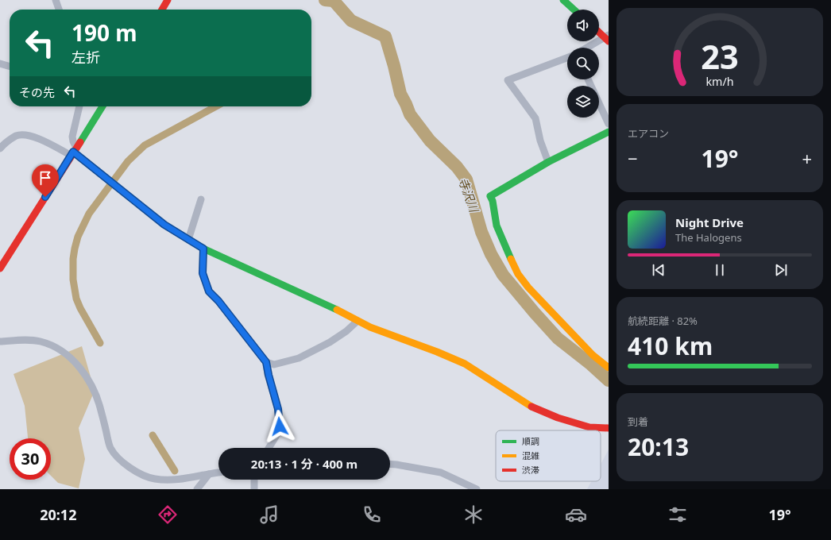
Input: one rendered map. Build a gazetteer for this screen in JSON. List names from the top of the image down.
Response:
{
  "water": ["寺沢川"],
  "legend": ["順調", "混雑", "渋滞"],
  "page": {
    "turn": ["190 m", "左折"],
    "then": "その先",
    "tile": [
      "エアコン",
      ["航続距離 · 82%", "410 km"],
      ["到着", "20:13"]
    ],
    "heat": ["−", "19°", "+"],
    "song": ["Night Drive", "The Halogens"],
    "limit": "30",
    "trip": "20:13 · 1 分 · 400 m",
    "tabs": ["20:12", "19°"],
    "gauge": ["23", "km/h"]
  }
}
